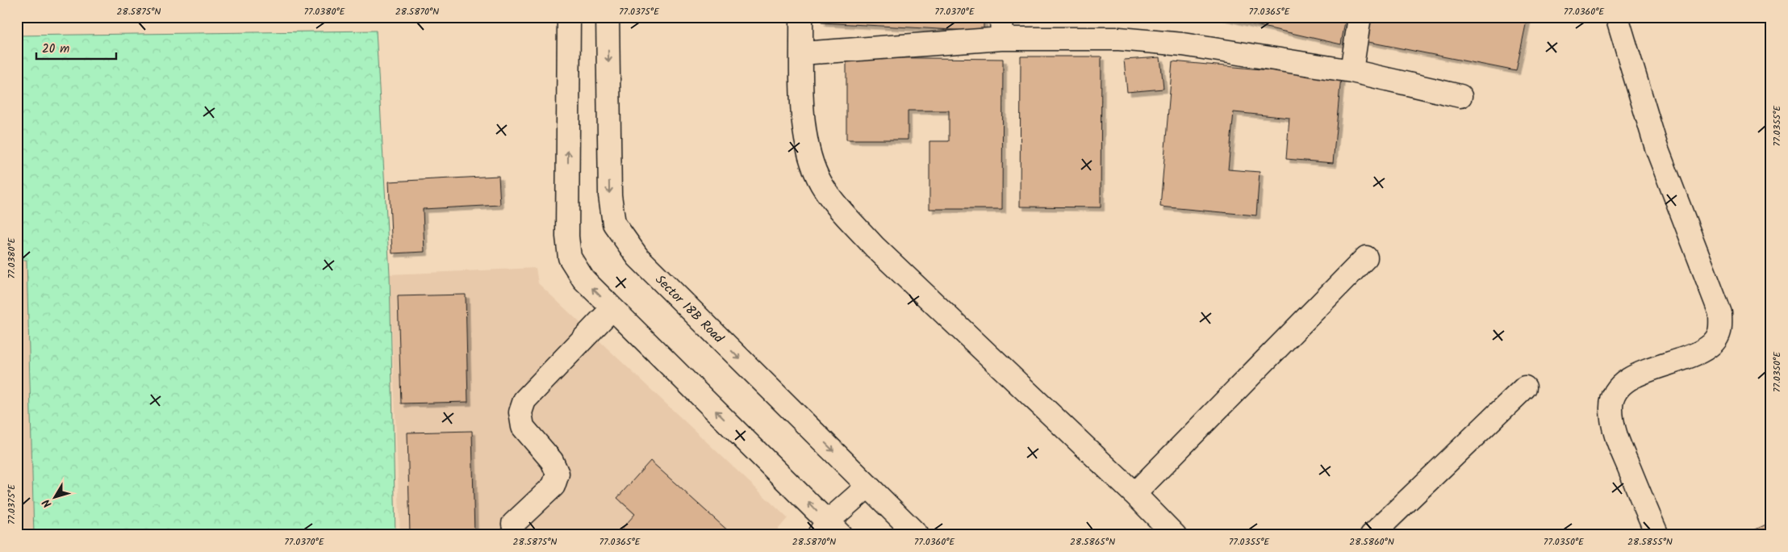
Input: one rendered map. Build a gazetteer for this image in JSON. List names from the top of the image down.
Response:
{
  "streets": {
    "street": ["Sector 18B Road"]
  },
  "scale_bar": "20 m",
  "north": "bottom left",
  "coordinates": [
    "28.5875°N",
    "77.0380°E",
    "28.5870°N",
    "77.0375°E",
    "77.0370°E",
    "77.0365°E",
    "77.0360°E",
    "77.0355°E",
    "77.0350°E",
    "28.5865°N",
    "28.5860°N",
    "28.5855°N"
  ]
}
